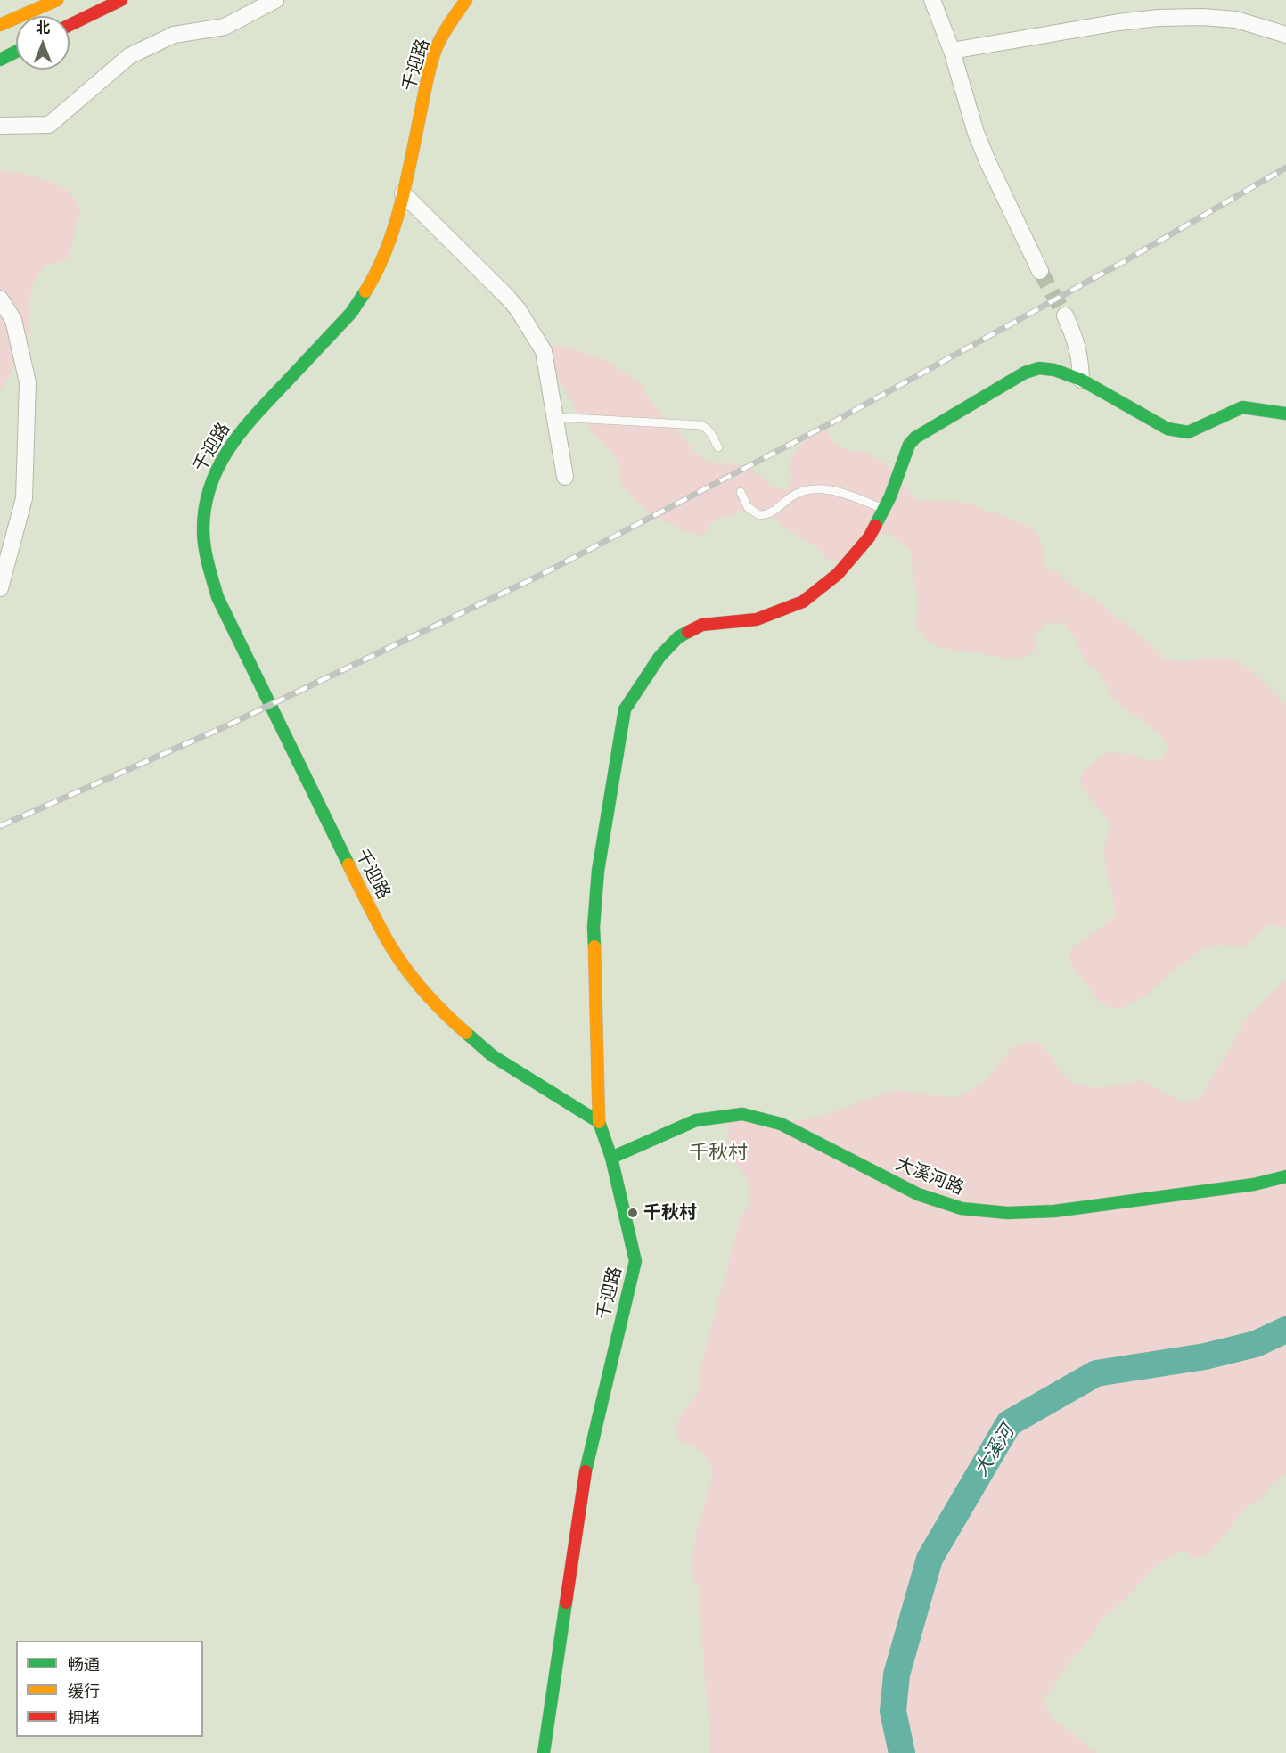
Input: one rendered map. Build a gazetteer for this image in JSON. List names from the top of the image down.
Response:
{
  "streets": {
    "main road": ["千迎路", "大溪河路"]
  },
  "crossings": [
    ["千迎路", "大溪河路"]
  ],
  "districts": ["千秋村"],
  "water": ["大溪河"],
  "places": ["千秋村"],
  "legend": ["畅通", "缓行", "拥堵"],
  "north": "top"
}
